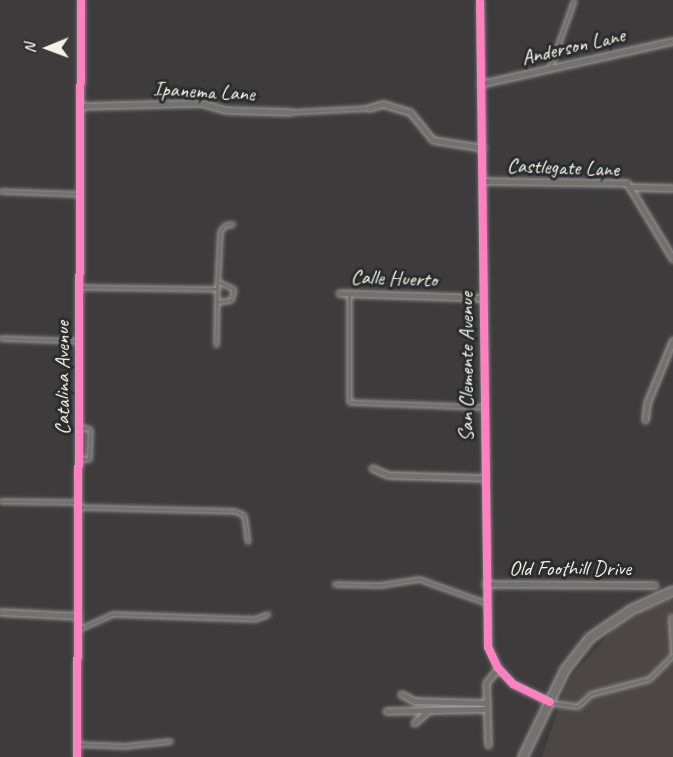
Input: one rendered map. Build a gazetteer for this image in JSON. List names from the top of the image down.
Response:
{
  "streets": {
    "street": [
      "Anderson Lane",
      "Ipanema Lane",
      "Castlegate Lane",
      "Calle Huerto",
      "San Clemente Avenue",
      "Catalina Avenue",
      "Old Foothill Drive"
    ]
  },
  "crossings": [
    ["Anderson Lane", "San Clemente Avenue"],
    ["Ipanema Lane", "Catalina Avenue"],
    ["Castlegate Lane", "San Clemente Avenue"],
    ["Calle Huerto", "San Clemente Avenue"],
    ["San Clemente Avenue", "Old Foothill Drive"]
  ],
  "north": "left"
}
